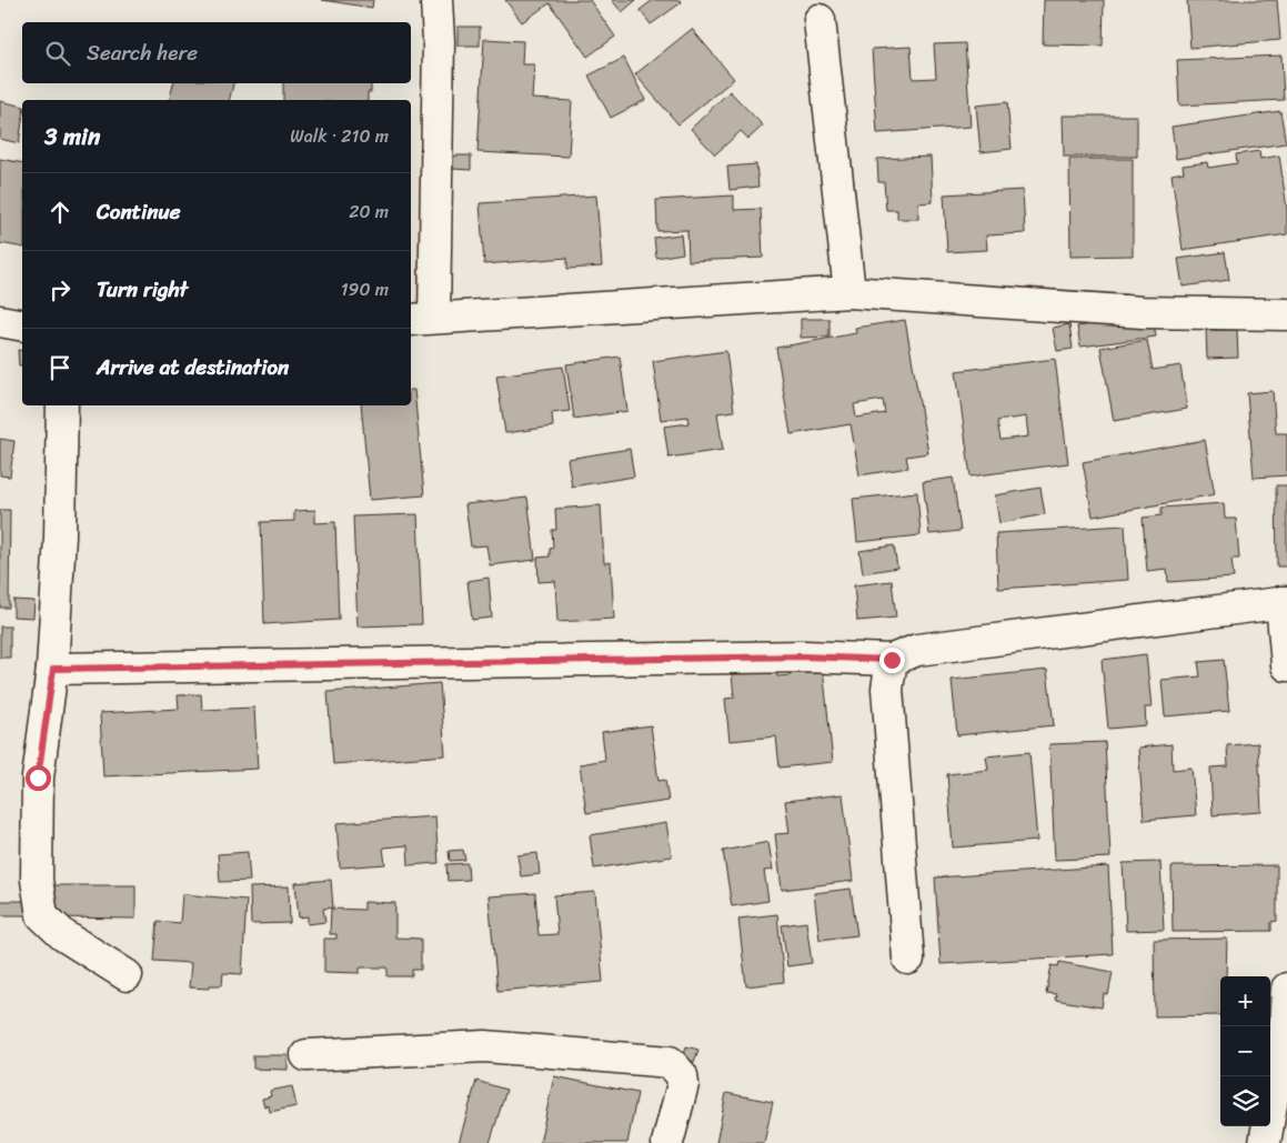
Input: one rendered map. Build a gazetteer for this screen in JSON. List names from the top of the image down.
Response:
{
  "page": {
    "search": "Search here",
    "heading": ["3 min", "Walk · 210 m"],
    "list": [
      ["Continue", "20 m"],
      ["Turn right", "190 m"],
      "Arrive at destination"
    ],
    "map_buttons": ["+", "−"]
  }
}
